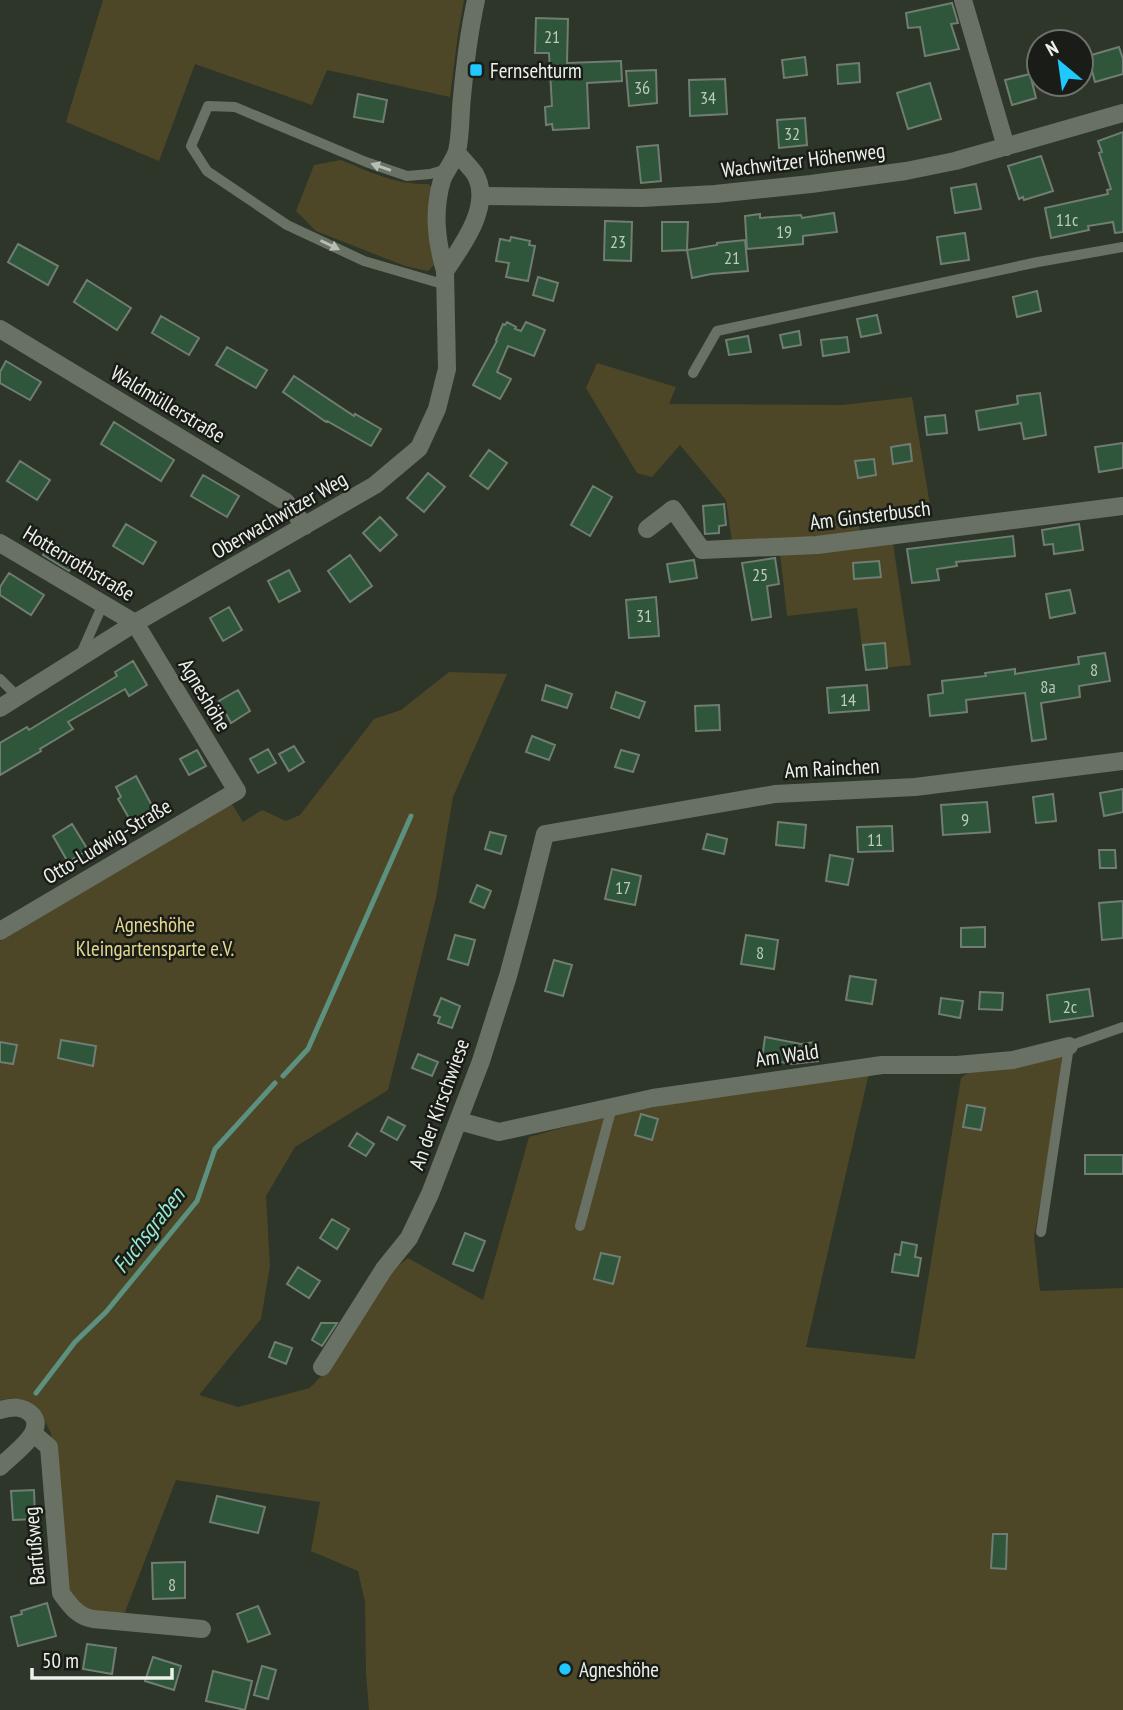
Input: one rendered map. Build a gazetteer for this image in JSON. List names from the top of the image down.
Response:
{
  "streets": {
    "street": [
      "Wachwitzer Höhenweg",
      "Waldmüllerstraße",
      "Oberwachwitzer Weg",
      "Am Ginsterbusch",
      "Hottenrothstraße",
      "Agneshöhe",
      "Am Rainchen",
      "Otto-Ludwig-Straße",
      "Am Wald",
      "An der Kirschwiese",
      "Barfußweg"
    ]
  },
  "crossings": [
    ["Waldmüllerstraße", "Oberwachwitzer Weg"],
    ["Oberwachwitzer Weg", "Hottenrothstraße"],
    ["Oberwachwitzer Weg", "Agneshöhe"],
    ["Hottenrothstraße", "Agneshöhe"],
    ["Agneshöhe", "Otto-Ludwig-Straße"],
    ["Am Rainchen", "An der Kirschwiese"],
    ["Am Wald", "An der Kirschwiese"]
  ],
  "water": ["Fuchsgraben"],
  "parks": ["Agneshöhe Kleingartensparte e.V."],
  "places": {
    "transit": ["Fernsehturm"],
    "other": ["Agneshöhe"]
  },
  "house_numbers": [
    "21",
    "36",
    "34",
    "32",
    "11c",
    "19",
    "23",
    "21",
    "25",
    "31",
    "8",
    "8a",
    "14",
    "9",
    "11",
    "17",
    "8",
    "2c",
    "8"
  ],
  "scale_bar": "50 m",
  "north": "top left"
}
